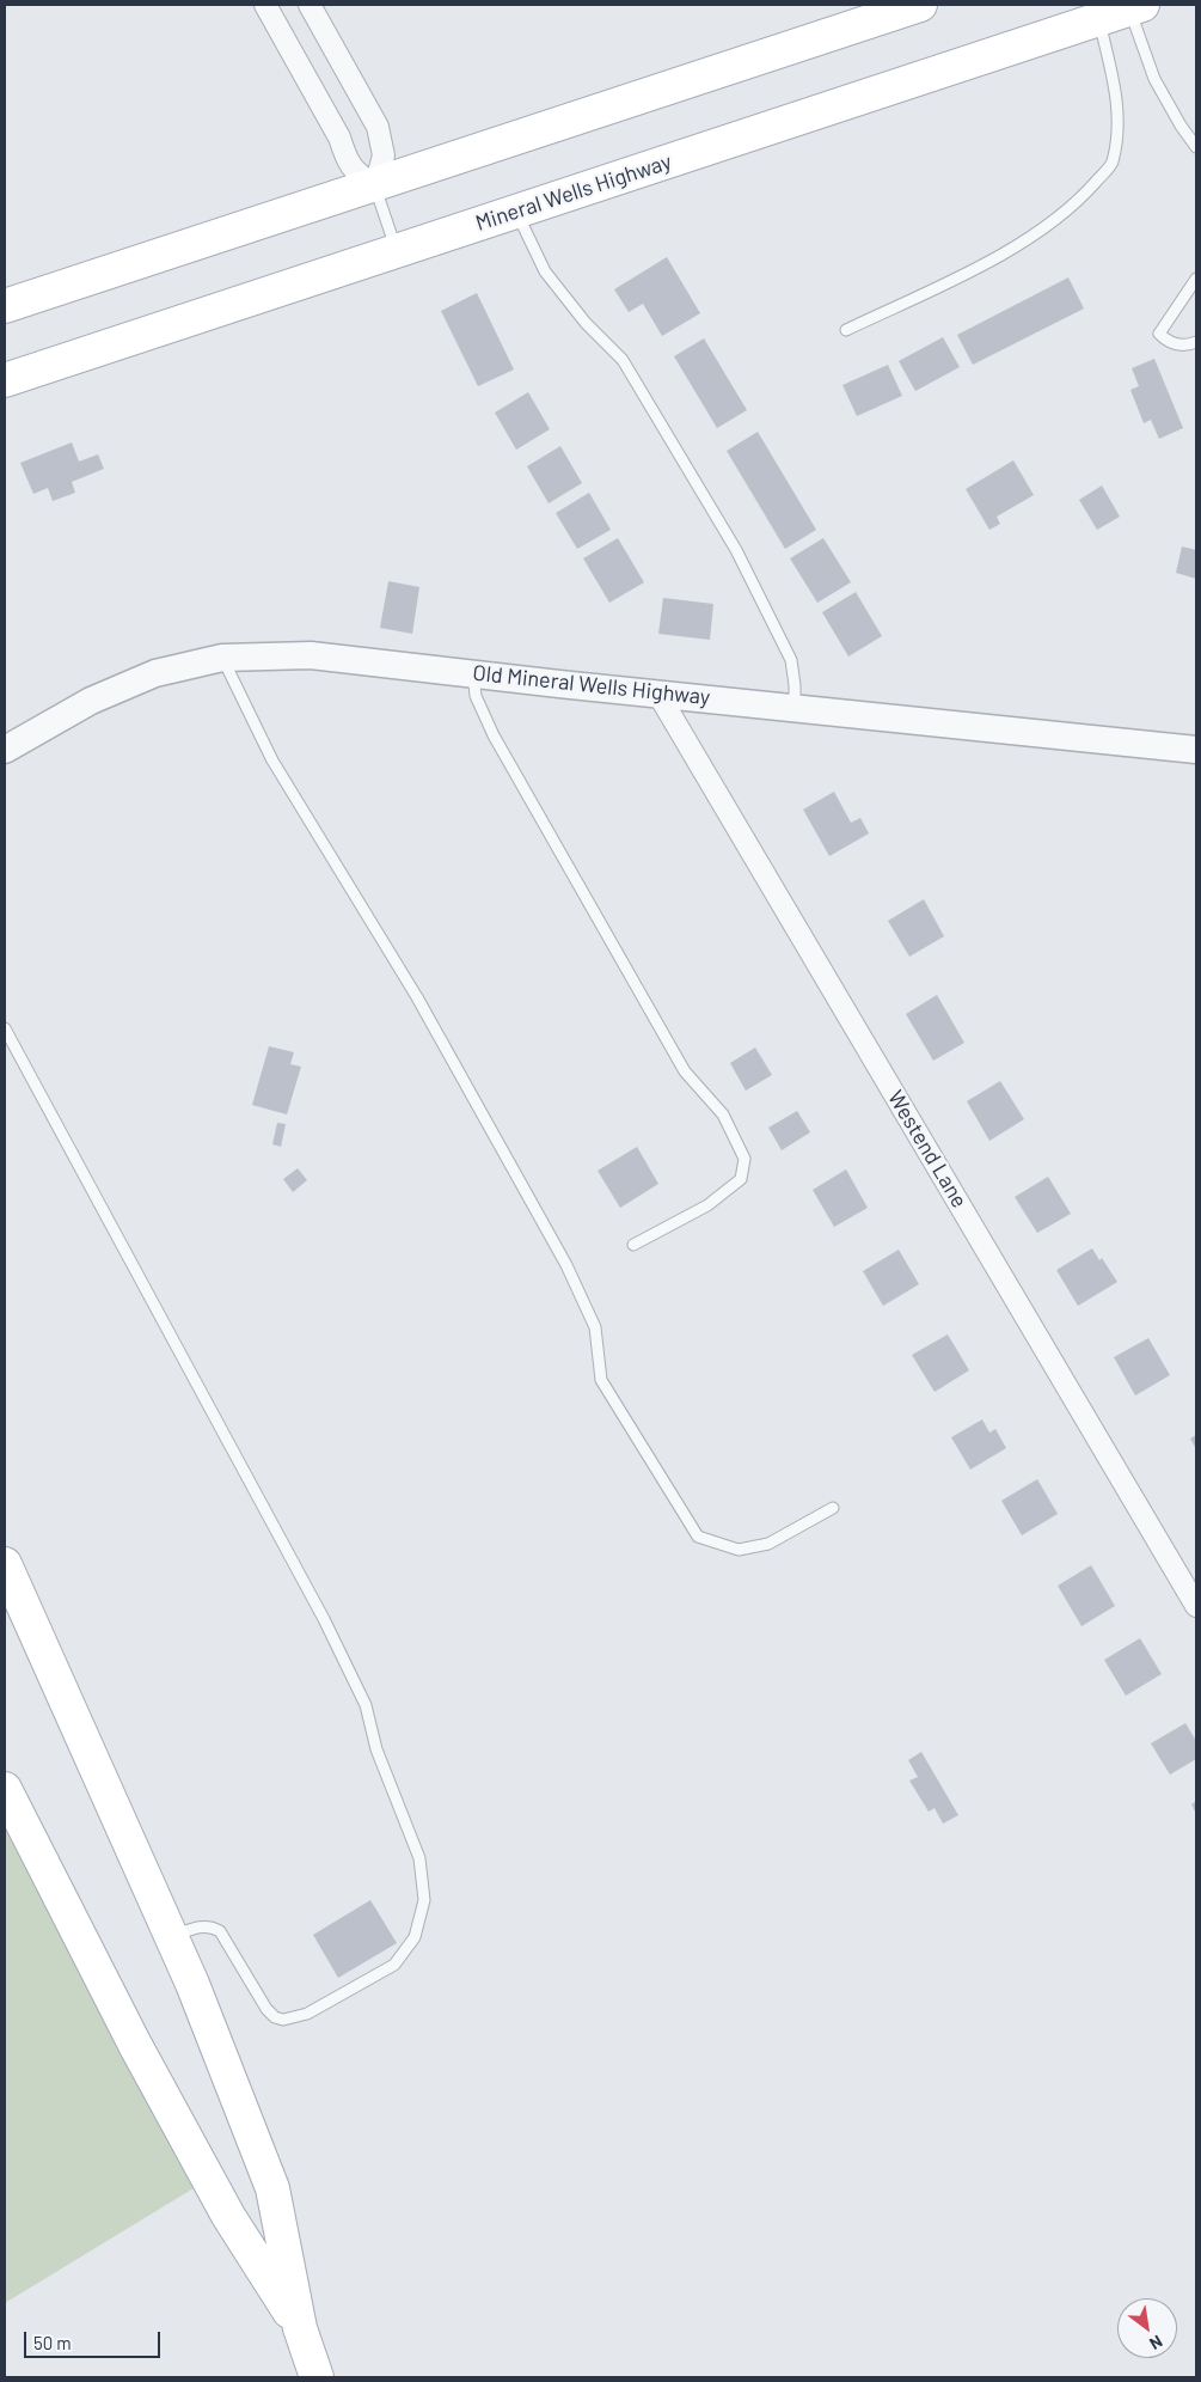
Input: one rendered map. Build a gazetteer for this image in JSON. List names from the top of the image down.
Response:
{
  "streets": {
    "main road": ["Mineral Wells Highway"],
    "street": ["Old Mineral Wells Highway", "Westend Lane"]
  },
  "crossings": [
    ["Old Mineral Wells Highway", "Westend Lane"]
  ],
  "scale_bar": "50 m",
  "north": "bottom right"
}
